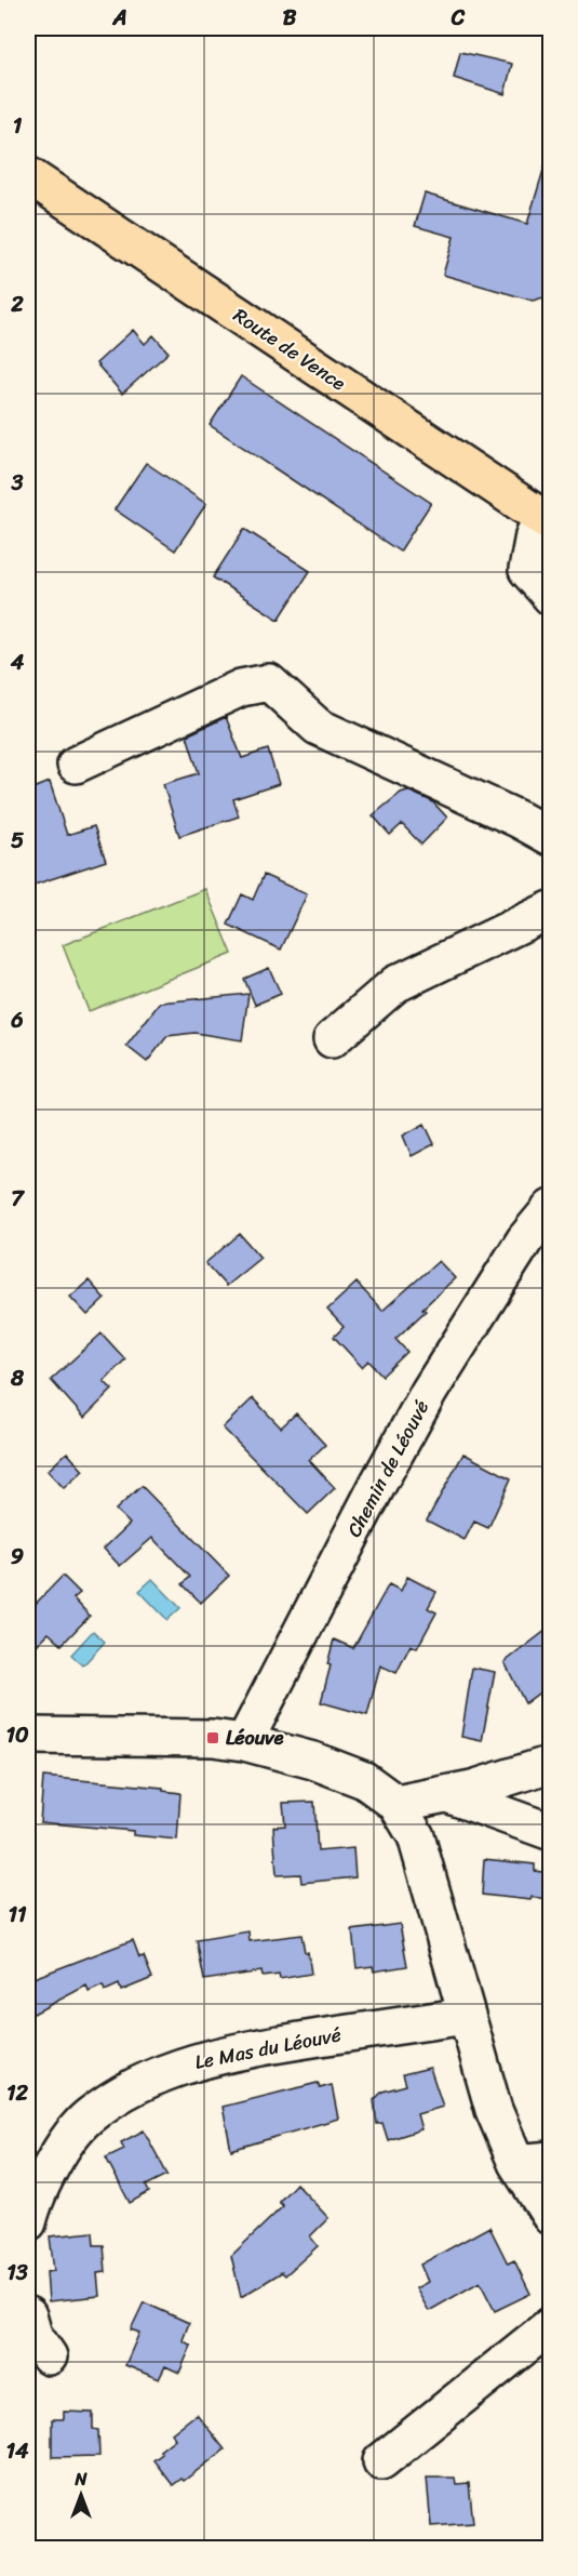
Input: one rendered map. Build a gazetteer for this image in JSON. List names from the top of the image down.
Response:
{
  "streets": {
    "main road": ["Route de Vence"],
    "street": ["Chemin de Léouvé", "Le Mas du Léouvé"]
  },
  "places": {
    "transit": ["Léouve"]
  },
  "north": "top",
  "grid": {
    "columns": ["A", "B", "C"],
    "rows": [
      "1",
      "2",
      "3",
      "4",
      "5",
      "6",
      "7",
      "8",
      "9",
      "10",
      "11",
      "12",
      "13",
      "14"
    ]
  }
}
